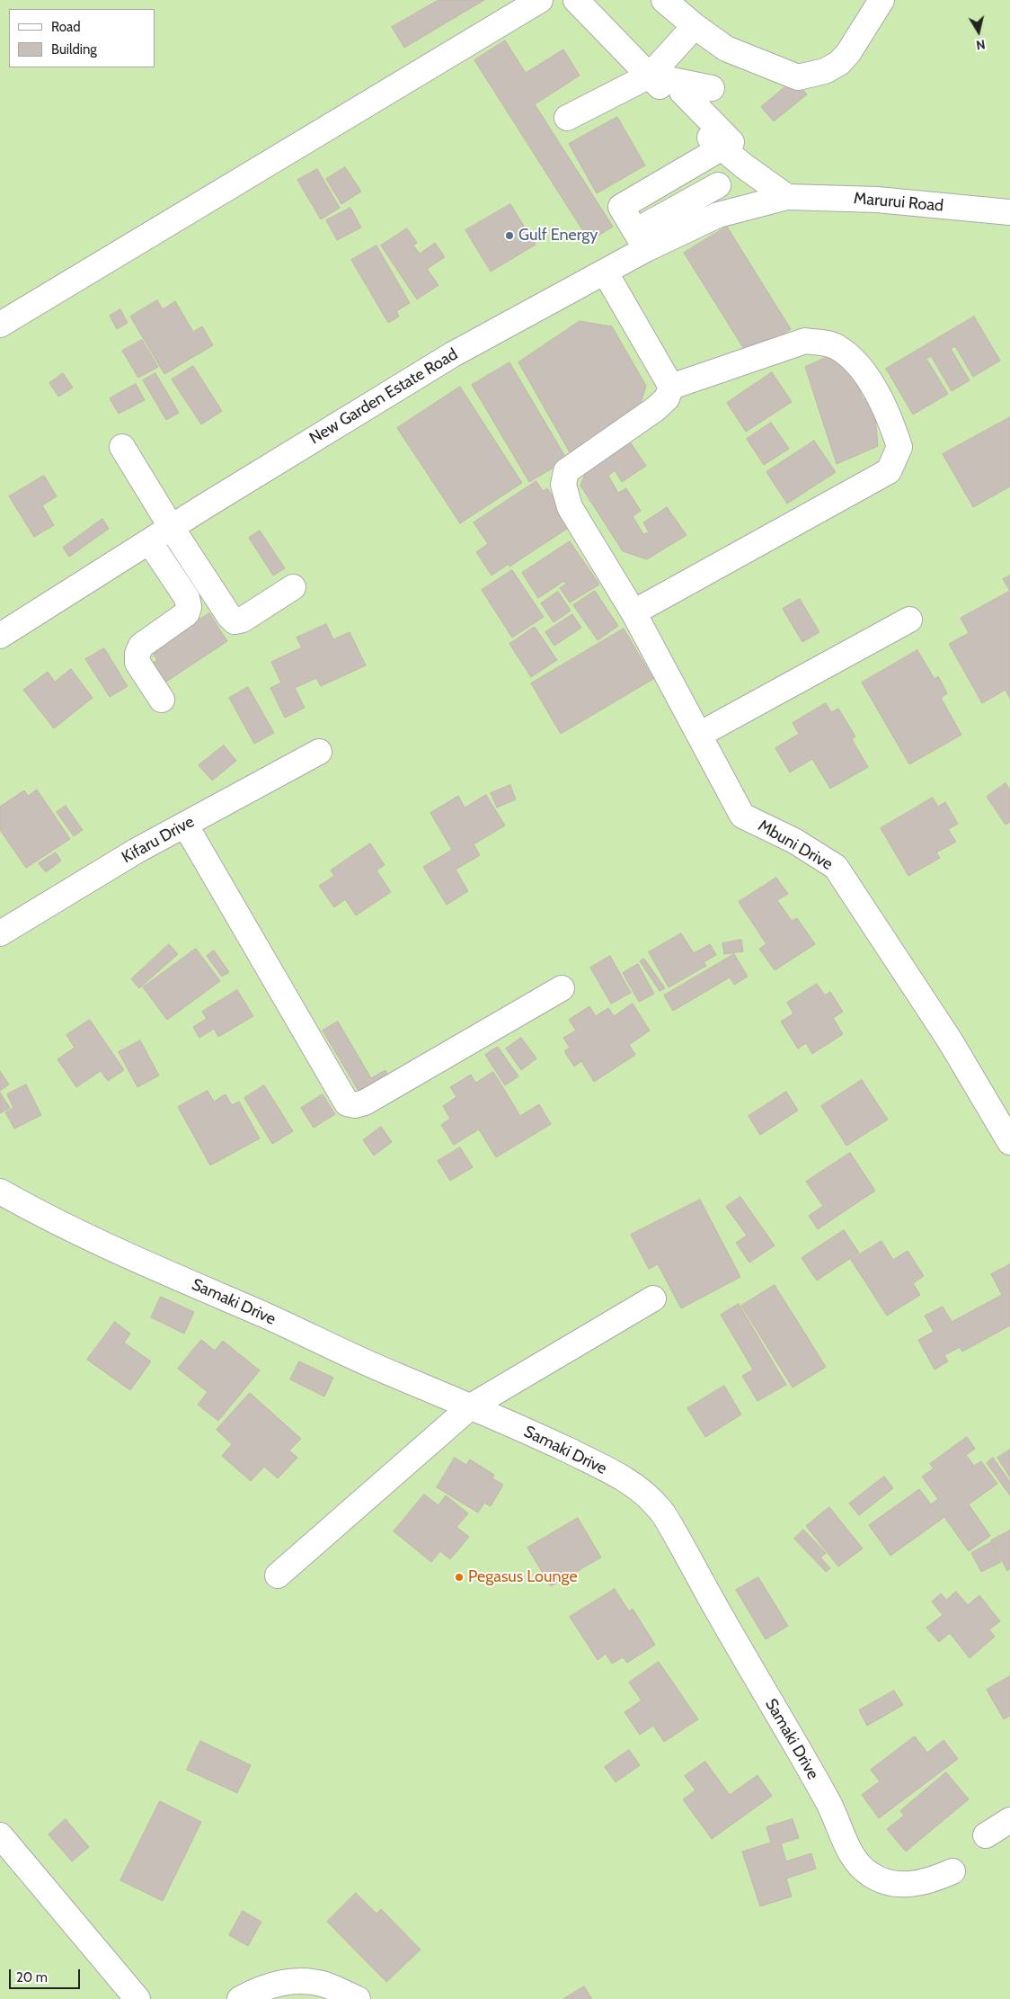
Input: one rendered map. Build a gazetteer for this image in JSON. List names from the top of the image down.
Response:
{
  "streets": {
    "street": [
      "Marurui Road",
      "New Garden Estate Road",
      "Kifaru Drive",
      "Mbuni Drive",
      "Samaki Drive"
    ]
  },
  "crossings": [
    ["Marurui Road", "New Garden Estate Road"]
  ],
  "places": ["Gulf Energy", "Pegasus Lounge"],
  "legend": ["Road", "Building"],
  "scale_bar": "20 m",
  "north": "bottom"
}
